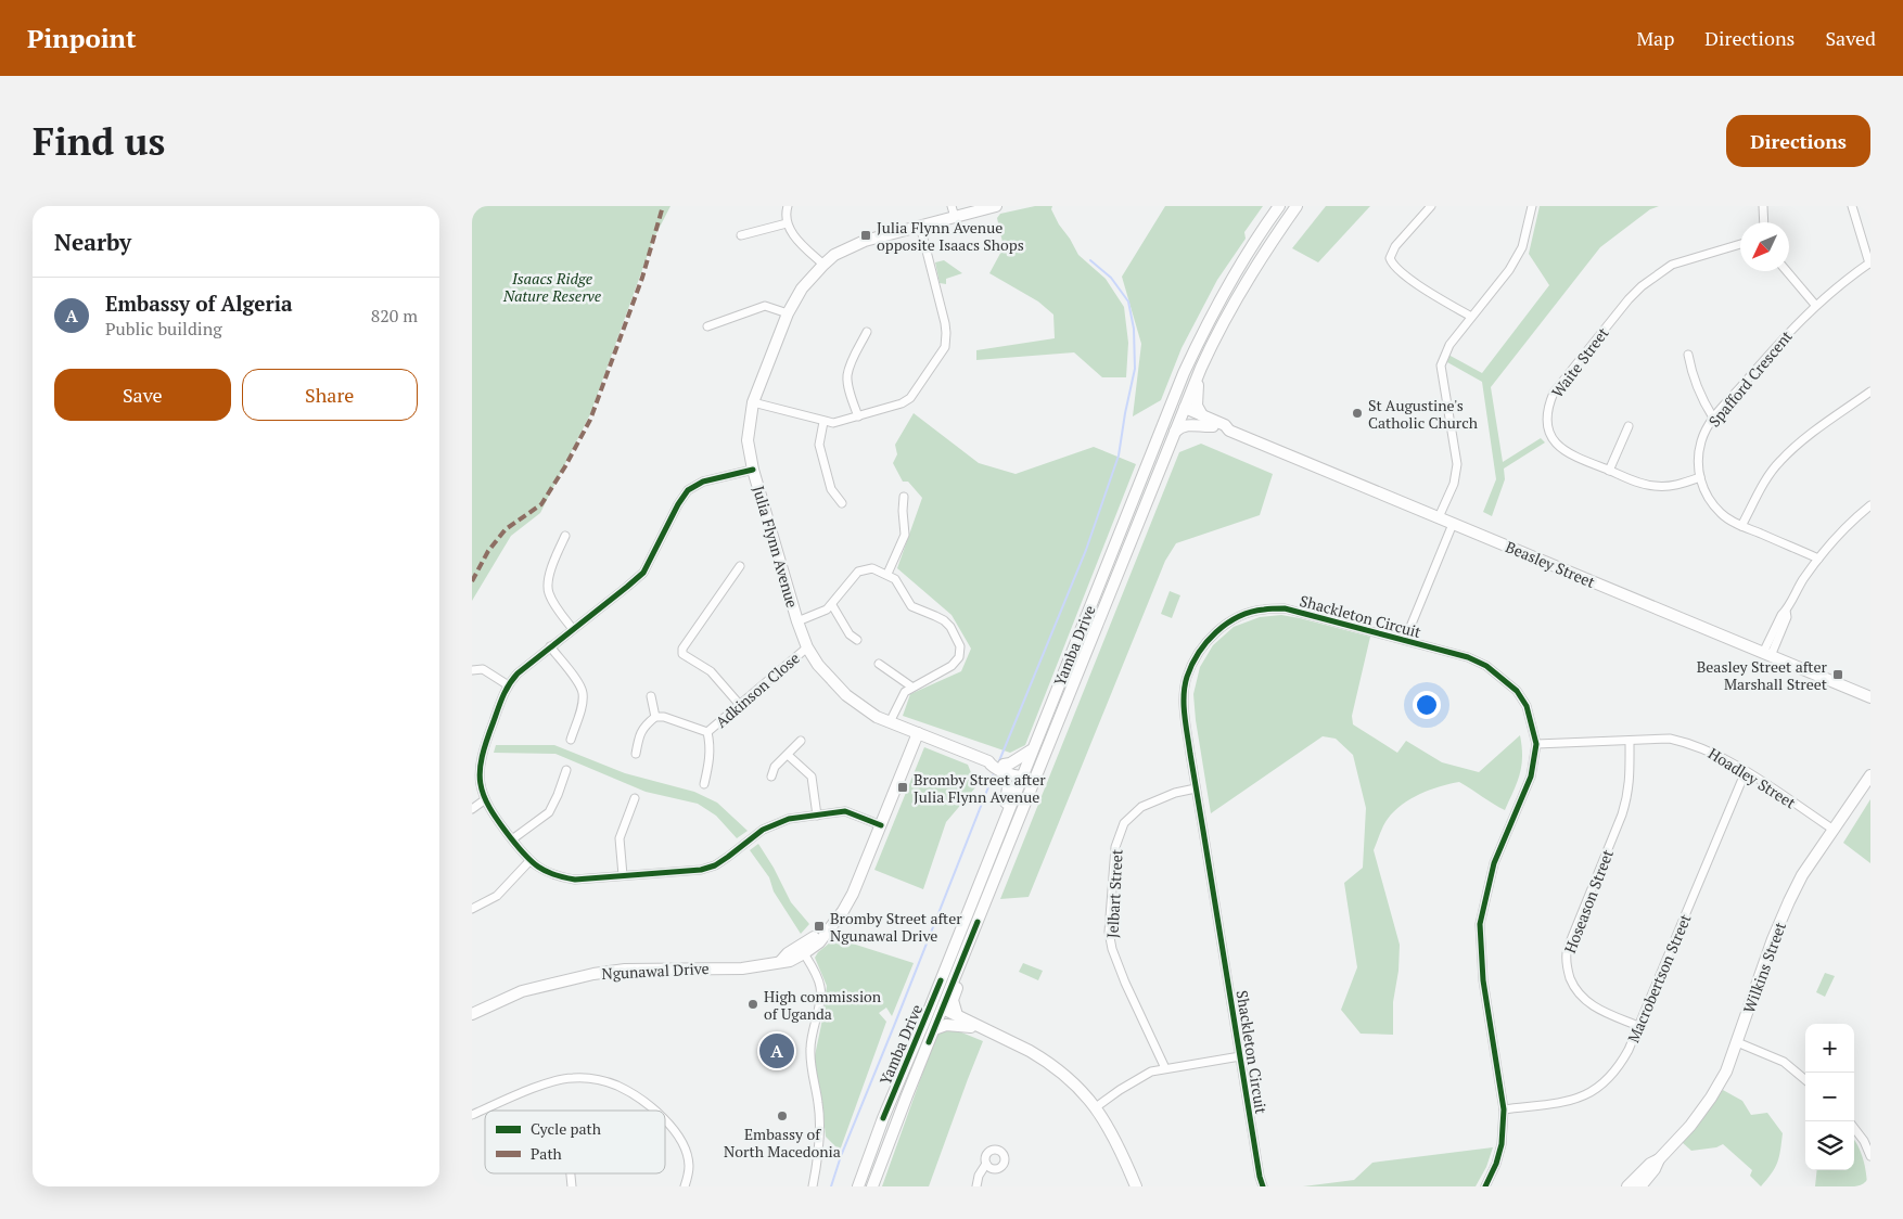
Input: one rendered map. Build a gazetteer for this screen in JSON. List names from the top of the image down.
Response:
{
  "streets": {
    "main road": [
      "Julia Flynn Avenue",
      "Beasley Street",
      "Yamba Drive",
      "Wilkins Street",
      "Ngunawal Drive"
    ],
    "street": [
      "Waite Street",
      "Spafford Crescent",
      "Shackleton Circuit",
      "Adkinson Close",
      "Hoadley Street",
      "Jelbart Street",
      "Hoseason Street",
      "Macrobertson Street"
    ]
  },
  "crossings": [
    ["Waite Street", "Spafford Crescent"],
    ["Julia Flynn Avenue", "Yamba Drive"],
    ["Julia Flynn Avenue", "Adkinson Close"],
    ["Julia Flynn Avenue", "Ngunawal Drive"],
    ["Beasley Street", "Yamba Drive"],
    ["Shackleton Circuit", "Hoadley Street"],
    ["Shackleton Circuit", "Jelbart Street"],
    ["Shackleton Circuit", "Macrobertson Street"],
    ["Hoadley Street", "Hoseason Street"],
    ["Hoadley Street", "Wilkins Street"],
    ["Hoadley Street", "Macrobertson Street"],
    ["Hoseason Street", "Macrobertson Street"]
  ],
  "parks": ["Isaacs Ridge Nature Reserve"],
  "places": {
    "transit": [
      "Julia Flynn Avenue opposite Isaacs Shops",
      "Beasley Street after Marshall Street",
      "Bromby Street after Julia Flynn Avenue",
      "Bromby Street after Ngunawal Drive"
    ],
    "other": ["St Augustine's Catholic Church", "High commission of Uganda", "Embassy of North Macedonia"]
  },
  "legend": ["Cycle path", "Path"],
  "north": "bottom left",
  "page": {
    "header": "Pinpoint",
    "nav": ["Map", "Directions", "Saved"],
    "buttons": [
      "Directions",
      ["Save", "Share"]
    ],
    "title": "Find us",
    "heading": "Nearby",
    "list": [
      {
        "mark": "A",
        "name": "Embassy of Algeria",
        "note": "Public building",
        "value": "820 m"
      }
    ],
    "map_buttons": ["+", "−"],
    "pins": "A"
  }
}
